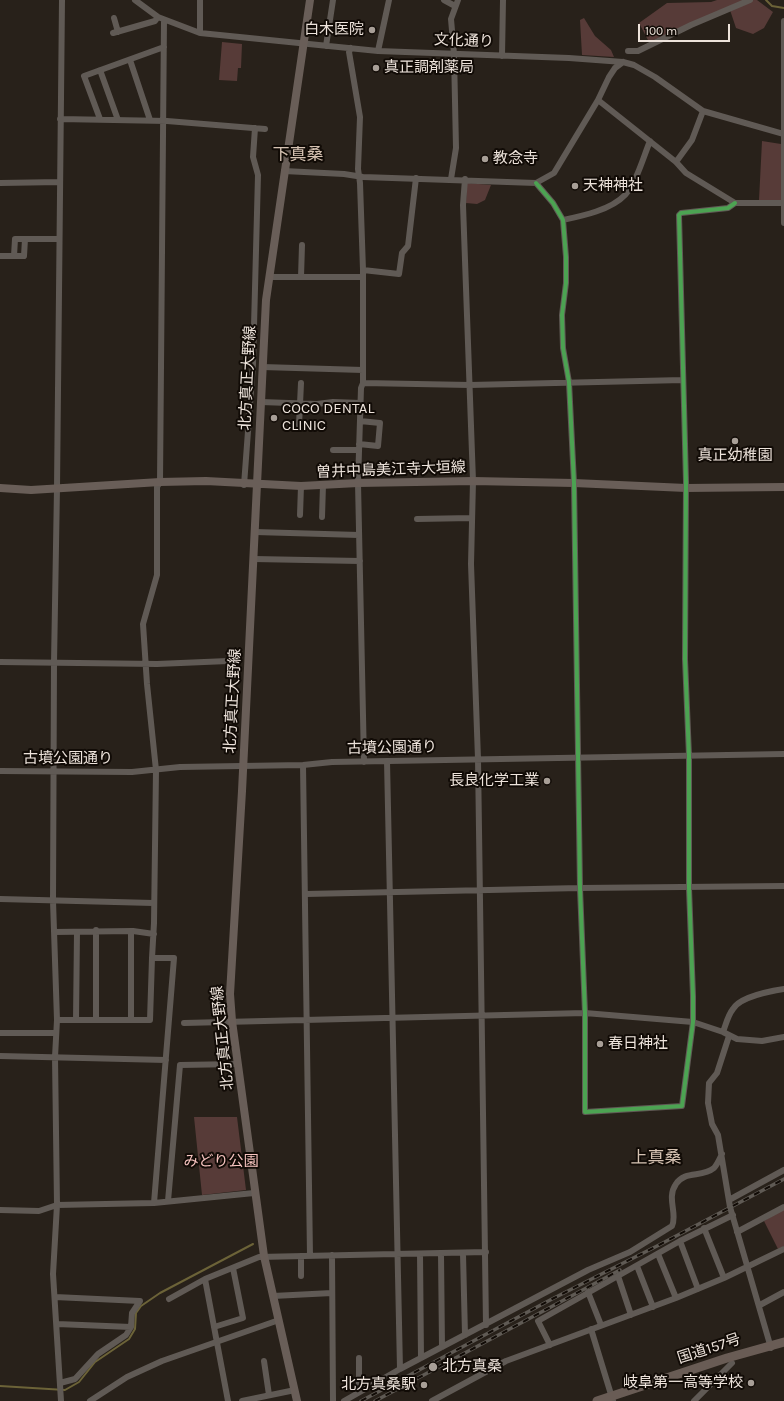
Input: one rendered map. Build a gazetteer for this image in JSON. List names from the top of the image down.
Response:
{
  "streets": {
    "highway": ["国道157号"],
    "main road": ["北方真正大野線", "曽井中島美江寺大垣線"],
    "street": ["文化通り", "古墳公園通り"]
  },
  "crossings": [
    ["文化通り", "北方真正大野線"],
    ["北方真正大野線", "曽井中島美江寺大垣線"],
    ["北方真正大野線", "古墳公園通り"]
  ],
  "districts": ["下真桑", "上真桑"],
  "parks": ["みどり公園"],
  "places": [
    "白木医院",
    "真正調剤薬局",
    "教念寺",
    "天神神社",
    "COCO DENTAL CLINIC",
    "真正幼稚園",
    "長良化学工業",
    "春日神社",
    "北方真桑",
    "岐阜第一高等学校",
    "北方真桑駅"
  ],
  "scale_bar": "100 m"
}
